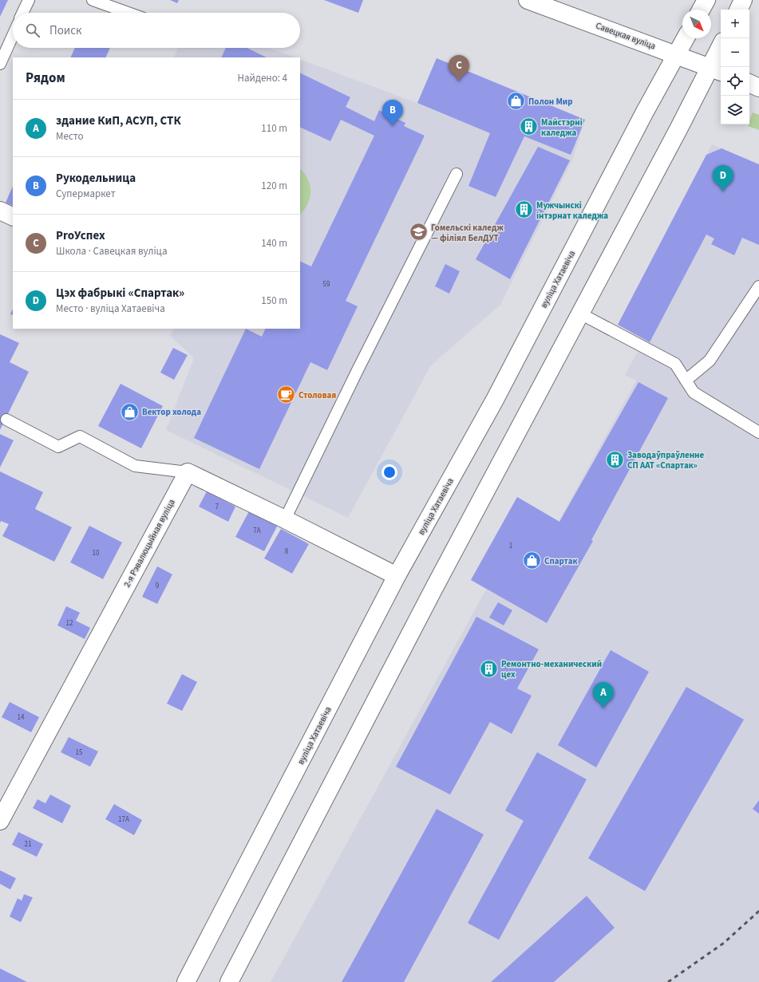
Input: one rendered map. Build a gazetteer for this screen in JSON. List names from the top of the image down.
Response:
{
  "streets": {
    "main road": ["Савецкая вуліца", "вуліца Хатаевіча", "2-я Рэвалюцыйная вуліца"]
  },
  "crossings": [
    ["Савецкая вуліца", "вуліца Хатаевіча"]
  ],
  "places": {
    "shop": ["Полон Мир", "Вектор холода", "Спартак"],
    "building": [
      "Майстэрні каледжа",
      "Мужчынскі інтэрнат каледжа",
      "Заводаўпраўленне СП ААТ «Спартак»",
      "Ремонтно-механический цех"
    ],
    "school or university": ["Гомельскі каледж — філіял БелДУТ"],
    "cafe": ["Столовая"]
  },
  "house_numbers": [
    "59",
    "7",
    "7А",
    "1",
    "8",
    "10",
    "9",
    "12",
    "14",
    "15",
    "17А",
    "21"
  ],
  "north": "bottom right",
  "page": {
    "map_buttons": ["+", "−"],
    "search": "Поиск",
    "pins": [
      "C",
      "B",
      "D",
      "A"
    ],
    "heading": ["Рядом", "Найдено: 4"],
    "list": [
      {
        "mark": "A",
        "name": "здание КиП, АСУП, СТК",
        "note": "Место",
        "value": "110 m"
      },
      {
        "mark": "B",
        "name": "Рукодельница",
        "note": "Супермаркет",
        "value": "120 m"
      },
      {
        "mark": "C",
        "name": "ProУспех",
        "note": "Школа · Савецкая вуліца",
        "value": "140 m"
      },
      {
        "mark": "D",
        "name": "Цэх фабрыкі «Спартак»",
        "note": "Место · вуліца Хатаевіча",
        "value": "150 m"
      }
    ]
  }
}
